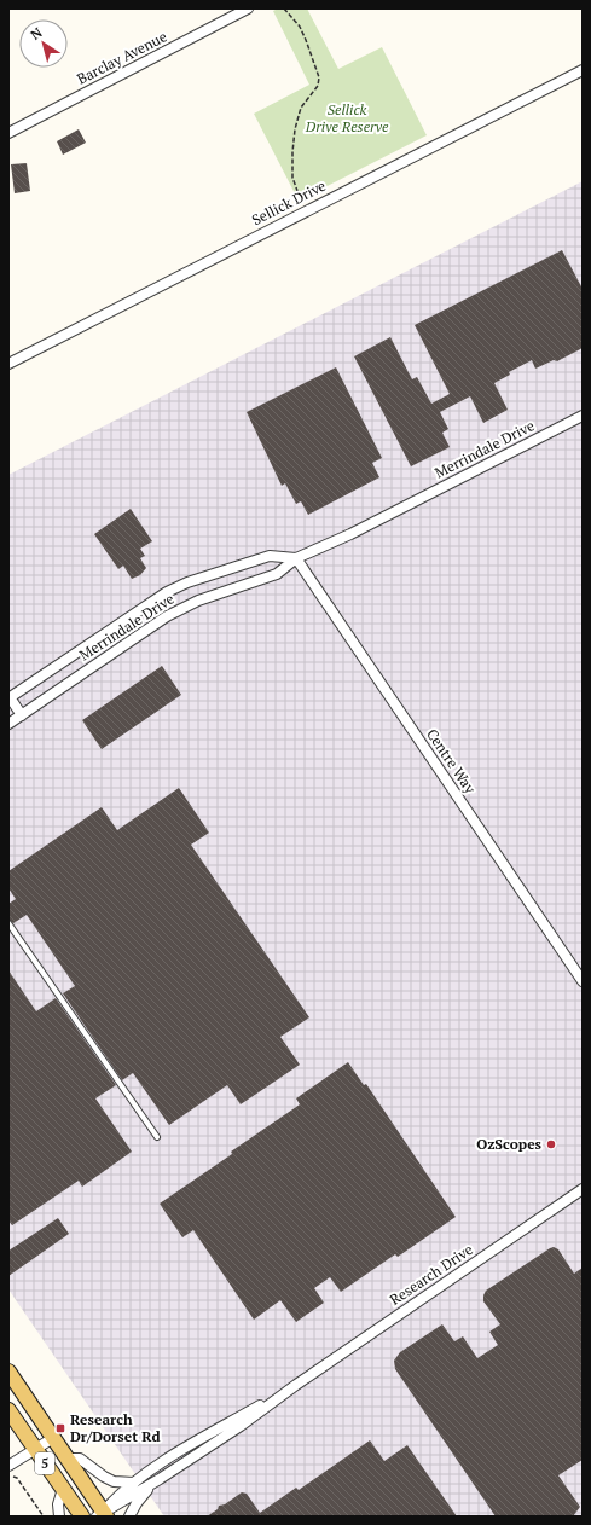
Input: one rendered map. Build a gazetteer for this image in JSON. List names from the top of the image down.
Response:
{
  "streets": {
    "main road": ["5"],
    "street": [
      "Barclay Avenue",
      "Sellick Drive",
      "Merrindale Drive",
      "Centre Way",
      "Research Drive"
    ]
  },
  "crossings": [
    ["Merrindale Drive", "Centre Way"],
    ["Research Drive", "5"]
  ],
  "parks": ["Sellick Drive Reserve"],
  "places": {
    "other": ["OzScopes"],
    "transit": ["Research Dr/Dorset Rd"]
  },
  "north": "top left"
}
